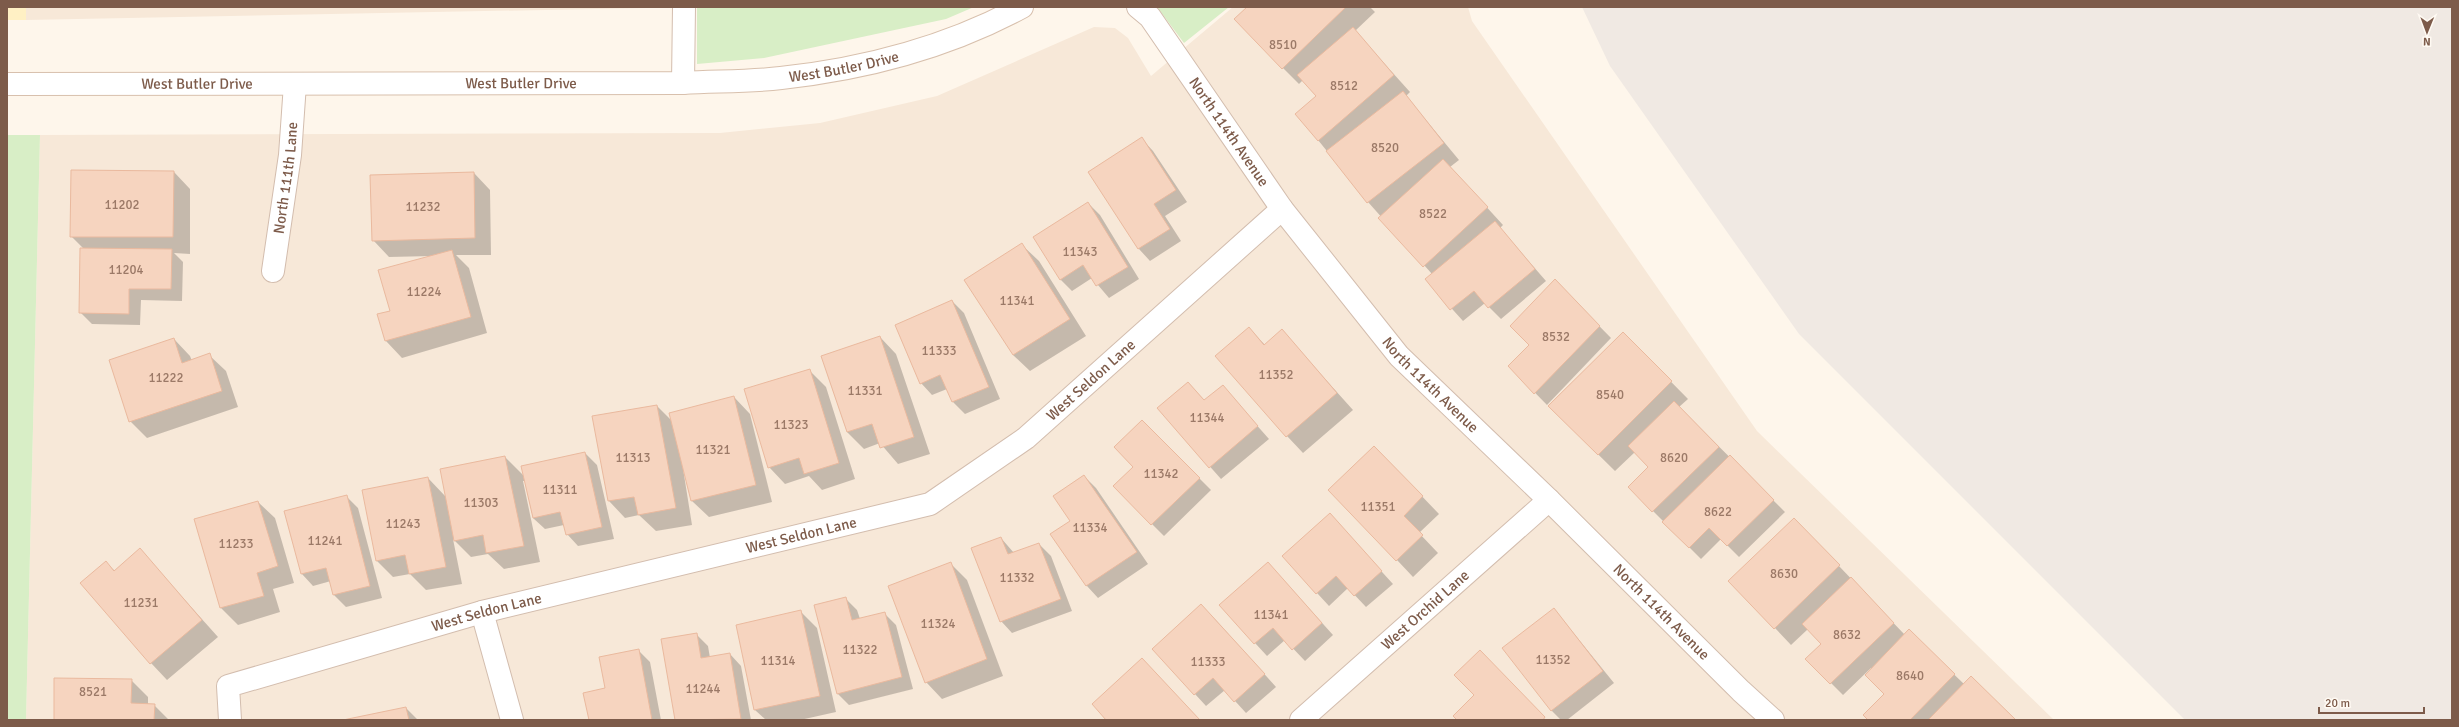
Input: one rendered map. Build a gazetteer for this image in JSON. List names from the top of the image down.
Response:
{
  "streets": {
    "street": [
      "West Butler Drive",
      "North 114th Avenue",
      "North 111th Lane",
      "West Seldon Lane",
      "West Orchid Lane"
    ]
  },
  "crossings": [
    ["West Butler Drive", "North 111th Lane"],
    ["North 114th Avenue", "West Seldon Lane"],
    ["North 114th Avenue", "West Orchid Lane"]
  ],
  "house_numbers": [
    "8510",
    "8512",
    "8520",
    "11202",
    "11232",
    "8522",
    "11343",
    "11204",
    "11224",
    "11341",
    "8532",
    "11333",
    "11352",
    "11222",
    "11331",
    "8540",
    "11344",
    "11323",
    "11321",
    "11313",
    "8620",
    "11342",
    "11311",
    "11303",
    "11351",
    "8622",
    "11243",
    "11334",
    "11241",
    "11233",
    "8630",
    "11332",
    "11231",
    "11341",
    "11324",
    "8632",
    "11322",
    "11352",
    "11314",
    "11333",
    "8640",
    "11244",
    "8521"
  ],
  "scale_bar": "20 m",
  "north": "bottom"
}
